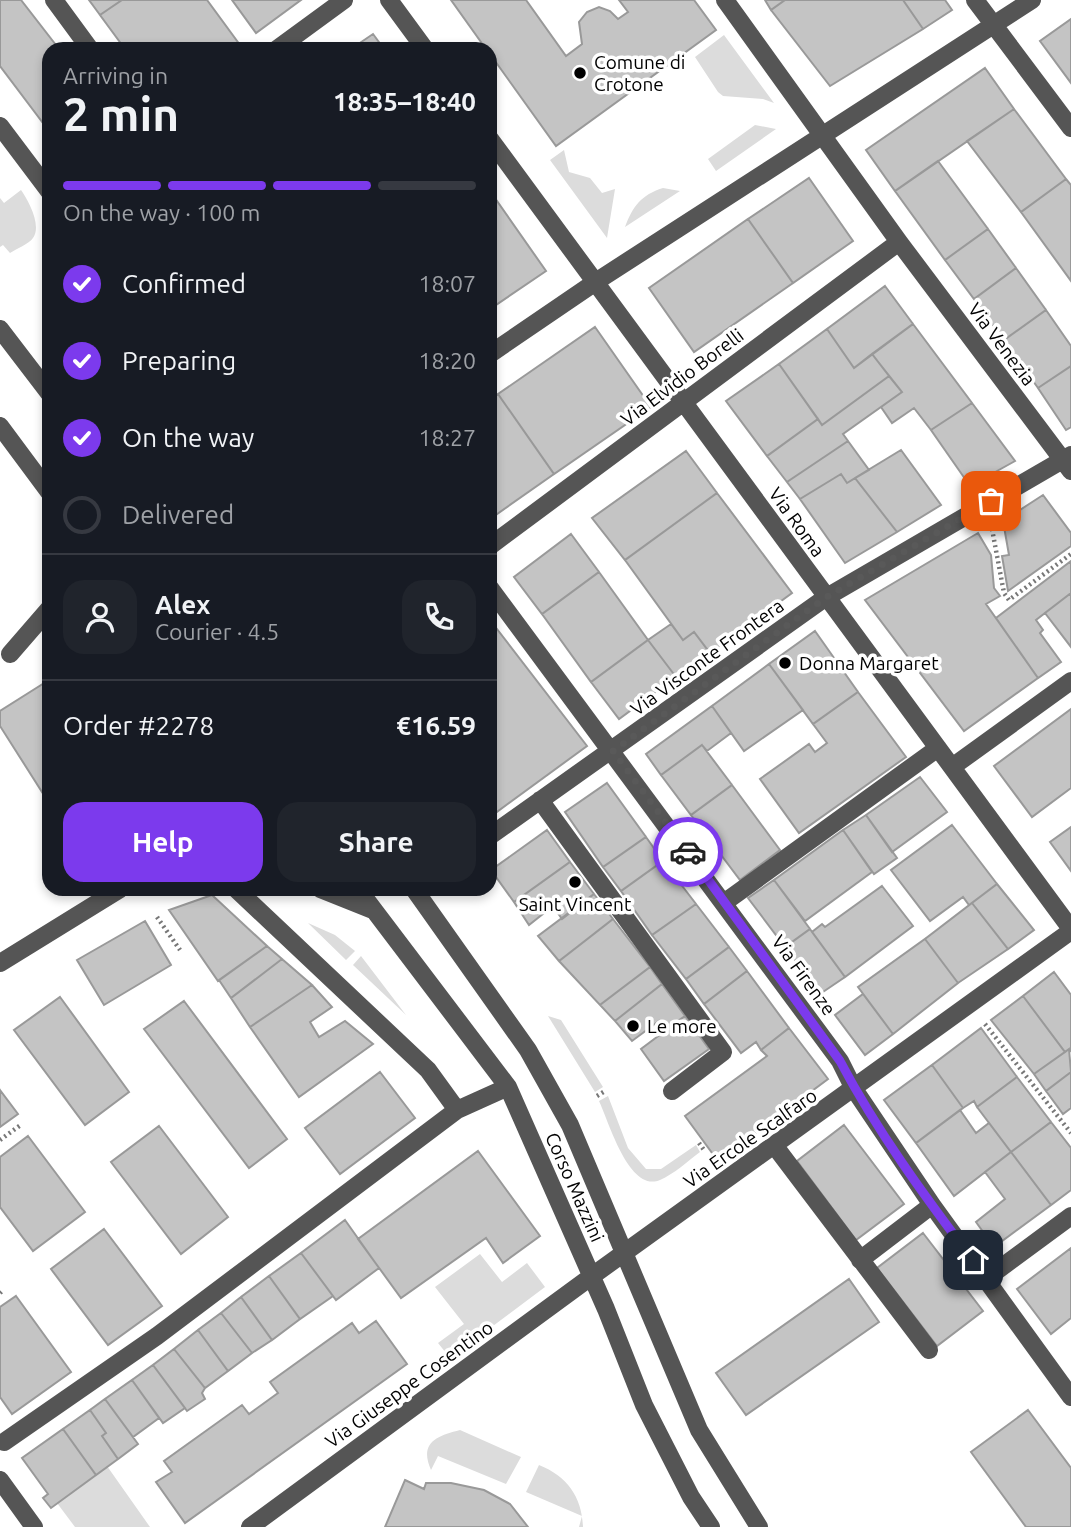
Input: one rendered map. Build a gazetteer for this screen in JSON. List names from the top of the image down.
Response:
{
  "streets": {
    "street": [
      "Via Venezia",
      "Via Elvidio Borelli",
      "Via Roma",
      "Via Visconte Frontera",
      "Via Firenze",
      "Via Ercole Scalfaro",
      "Corso Mazzini",
      "Via Giuseppe Cosentino"
    ]
  },
  "crossings": [
    ["Via Venezia", "Via Elvidio Borelli"],
    ["Via Venezia", "Via Visconte Frontera"],
    ["Via Elvidio Borelli", "Via Roma"],
    ["Via Roma", "Via Visconte Frontera"],
    ["Via Roma", "Via Ercole Scalfaro"],
    ["Via Visconte Frontera", "Via Firenze"],
    ["Via Firenze", "Via Ercole Scalfaro"],
    ["Via Ercole Scalfaro", "Corso Mazzini"],
    ["Via Ercole Scalfaro", "Via Giuseppe Cosentino"],
    ["Corso Mazzini", "Via Giuseppe Cosentino"]
  ],
  "places": [
    "Comune di Crotone",
    "Donna Margaret",
    "Saint Vincent",
    "Le more"
  ],
  "page": {
    "heading": ["2 min", "Arriving in", "18:35–18:40"],
    "panel": [
      "Alex",
      "Courier · 4.5",
      "Order #2278",
      "€16.59"
    ],
    "bar": "On the way · 100 m",
    "list": [
      ["Confirmed", "18:07"],
      ["Preparing", "18:20"],
      ["On the way", "18:27"],
      "Delivered"
    ],
    "buttons": ["Help", "Share"]
  }
}
